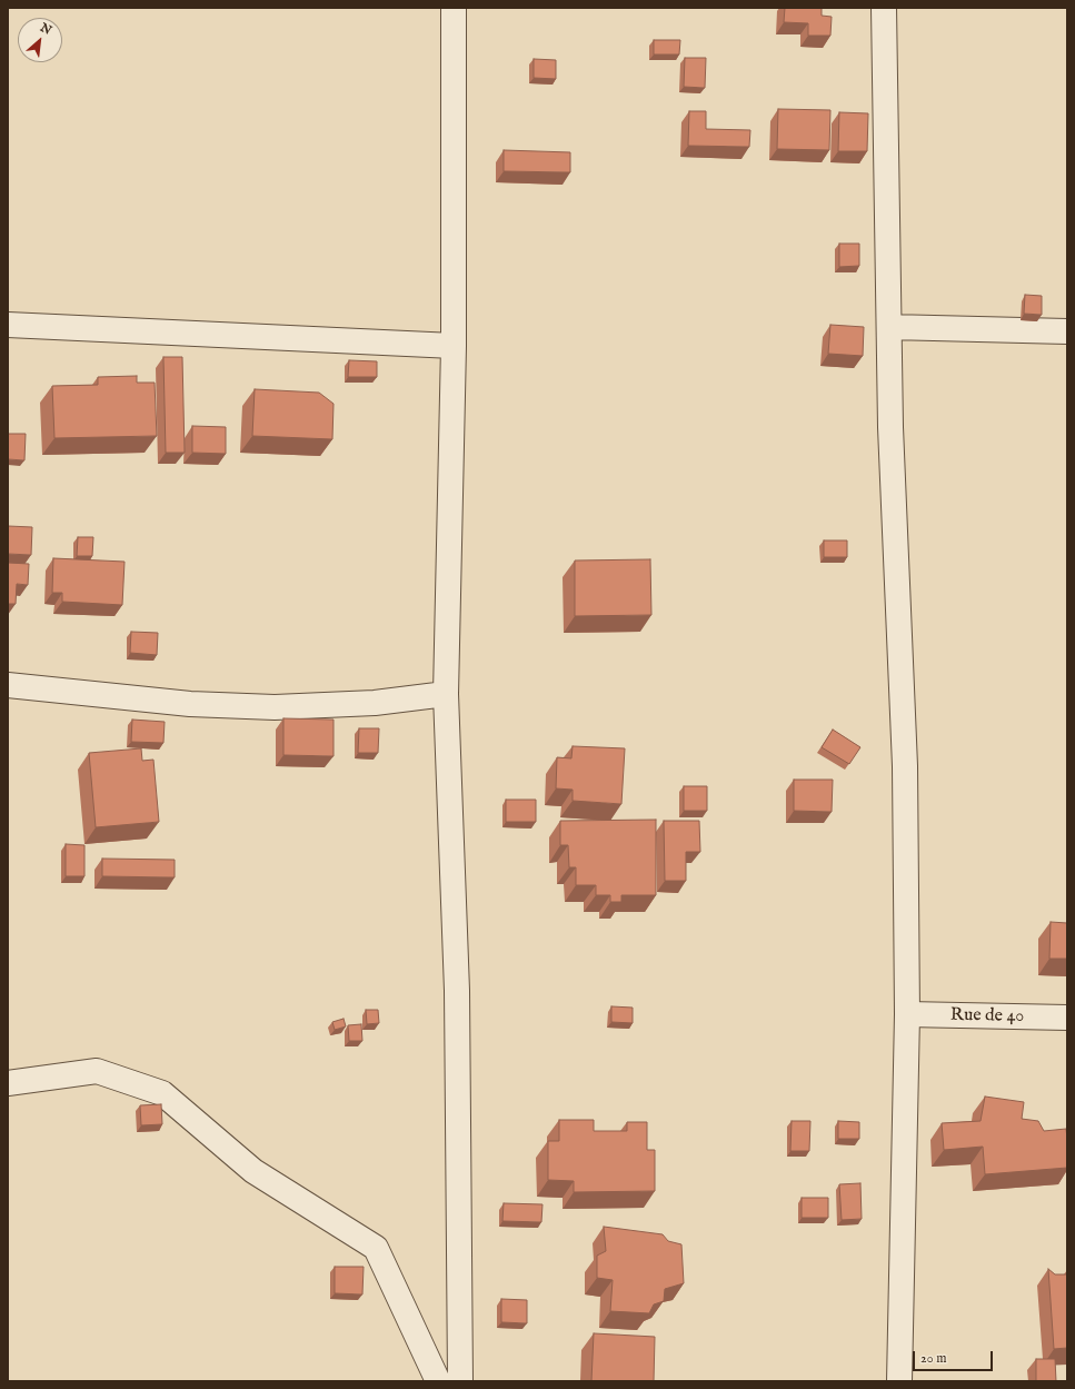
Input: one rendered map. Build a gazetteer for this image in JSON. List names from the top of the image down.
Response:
{
  "streets": {
    "street": ["Rue de 40"]
  },
  "scale_bar": "20 m",
  "north": "top right"
}
